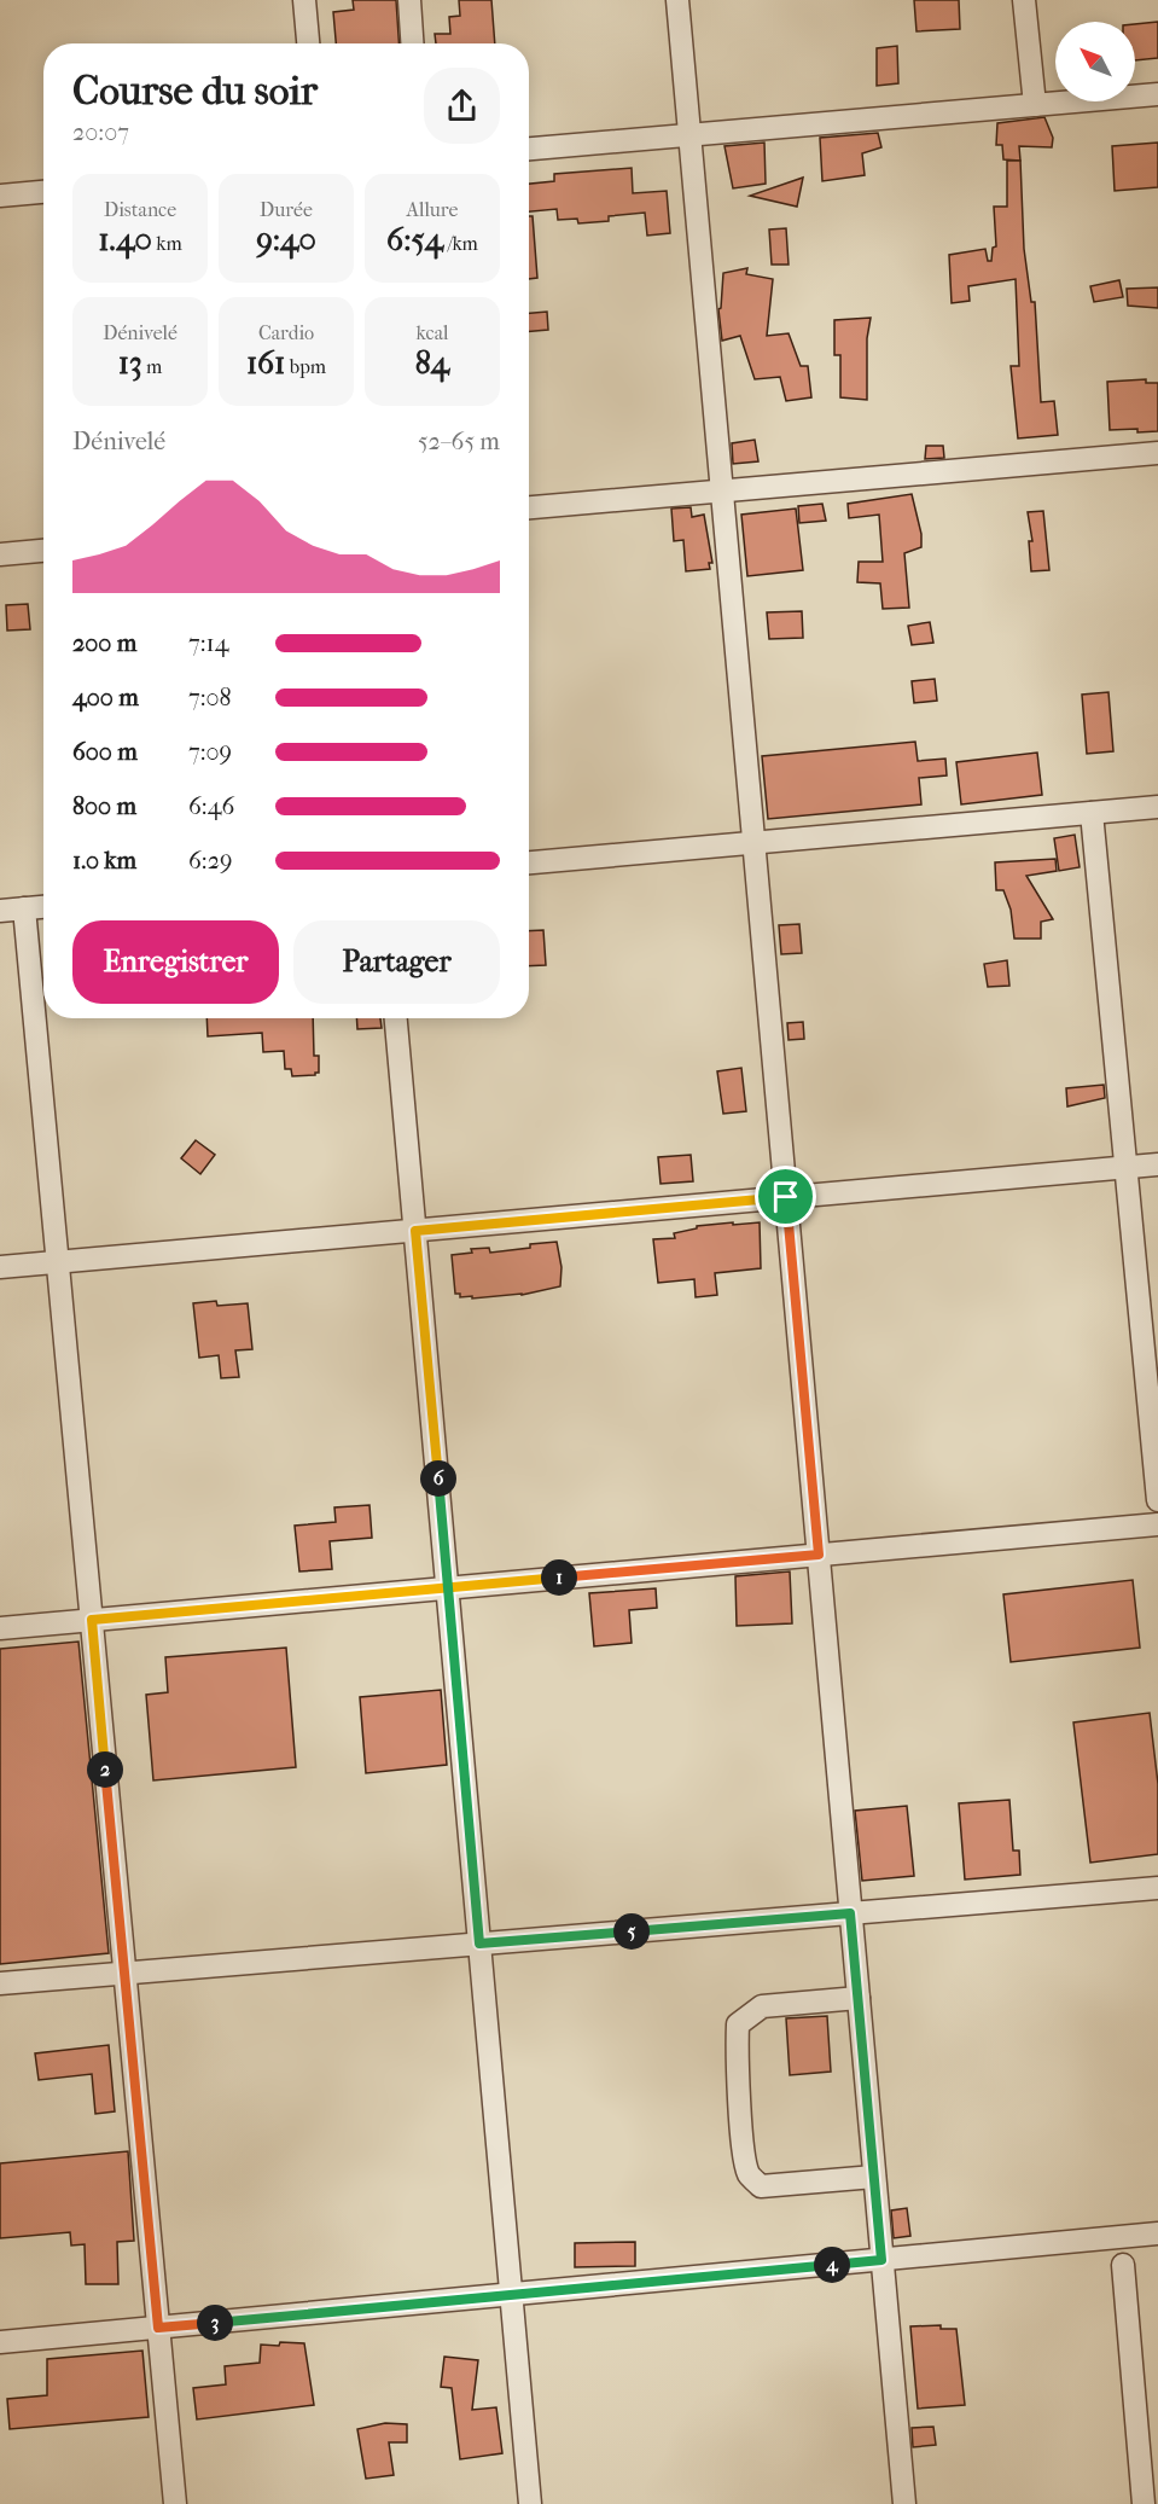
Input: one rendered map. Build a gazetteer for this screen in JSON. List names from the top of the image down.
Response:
{
  "north": "top left",
  "page": {
    "heading": ["Course du soir", "20:07"],
    "stats": [
      ["Distance", "1.40 km"],
      ["Durée", "9:40"],
      ["Allure", "6:54 /km"],
      ["Dénivelé", "13 m"],
      ["Cardio", "161 bpm"],
      ["kcal", "84"]
    ],
    "chart": ["Dénivelé", "52–65 m"],
    "list": [
      {
        "name": "200 m",
        "note": "7:14"
      },
      {
        "name": "400 m",
        "note": "7:08"
      },
      {
        "name": "600 m",
        "note": "7:09"
      },
      {
        "name": "800 m",
        "note": "6:46"
      },
      {
        "name": "1.0 km",
        "note": "6:29"
      }
    ],
    "buttons": ["Enregistrer", "Partager"],
    "pins": [
      "6",
      "1",
      "2",
      "5",
      "4",
      "3"
    ]
  }
}
